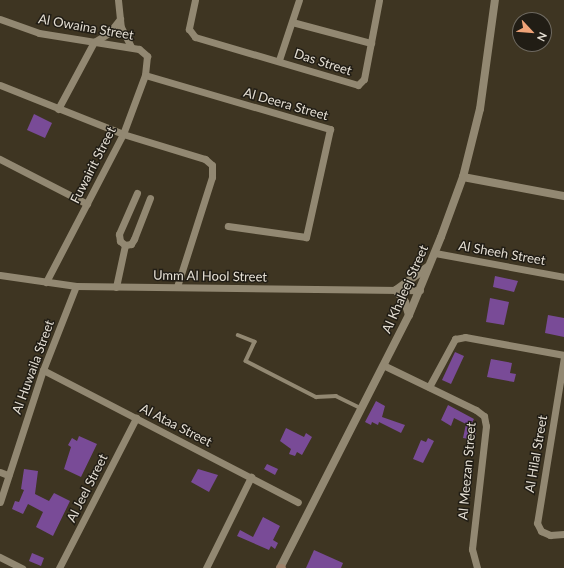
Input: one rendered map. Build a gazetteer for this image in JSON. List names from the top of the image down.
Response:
{
  "streets": {
    "street": [
      "Al Owaina Street",
      "Das Street",
      "Al Deera Street",
      "Fuwairit Street",
      "Al Sheeh Street",
      "Umm Al Hool Street",
      "Al Khaleej Street",
      "Al Huwaila Street",
      "Al Ataa Street",
      "Al Hilal Street",
      "Al Meezan Street",
      "Al Jeel Street"
    ]
  },
  "crossings": [
    ["Al Owaina Street", "Fuwairit Street"],
    ["Al Deera Street", "Fuwairit Street"],
    ["Fuwairit Street", "Umm Al Hool Street"],
    ["Al Sheeh Street", "Al Khaleej Street"],
    ["Umm Al Hool Street", "Al Khaleej Street"],
    ["Umm Al Hool Street", "Al Huwaila Street"],
    ["Al Khaleej Street", "Al Meezan Street"],
    ["Al Huwaila Street", "Al Ataa Street"],
    ["Al Ataa Street", "Al Jeel Street"]
  ],
  "north": "bottom right"
}
